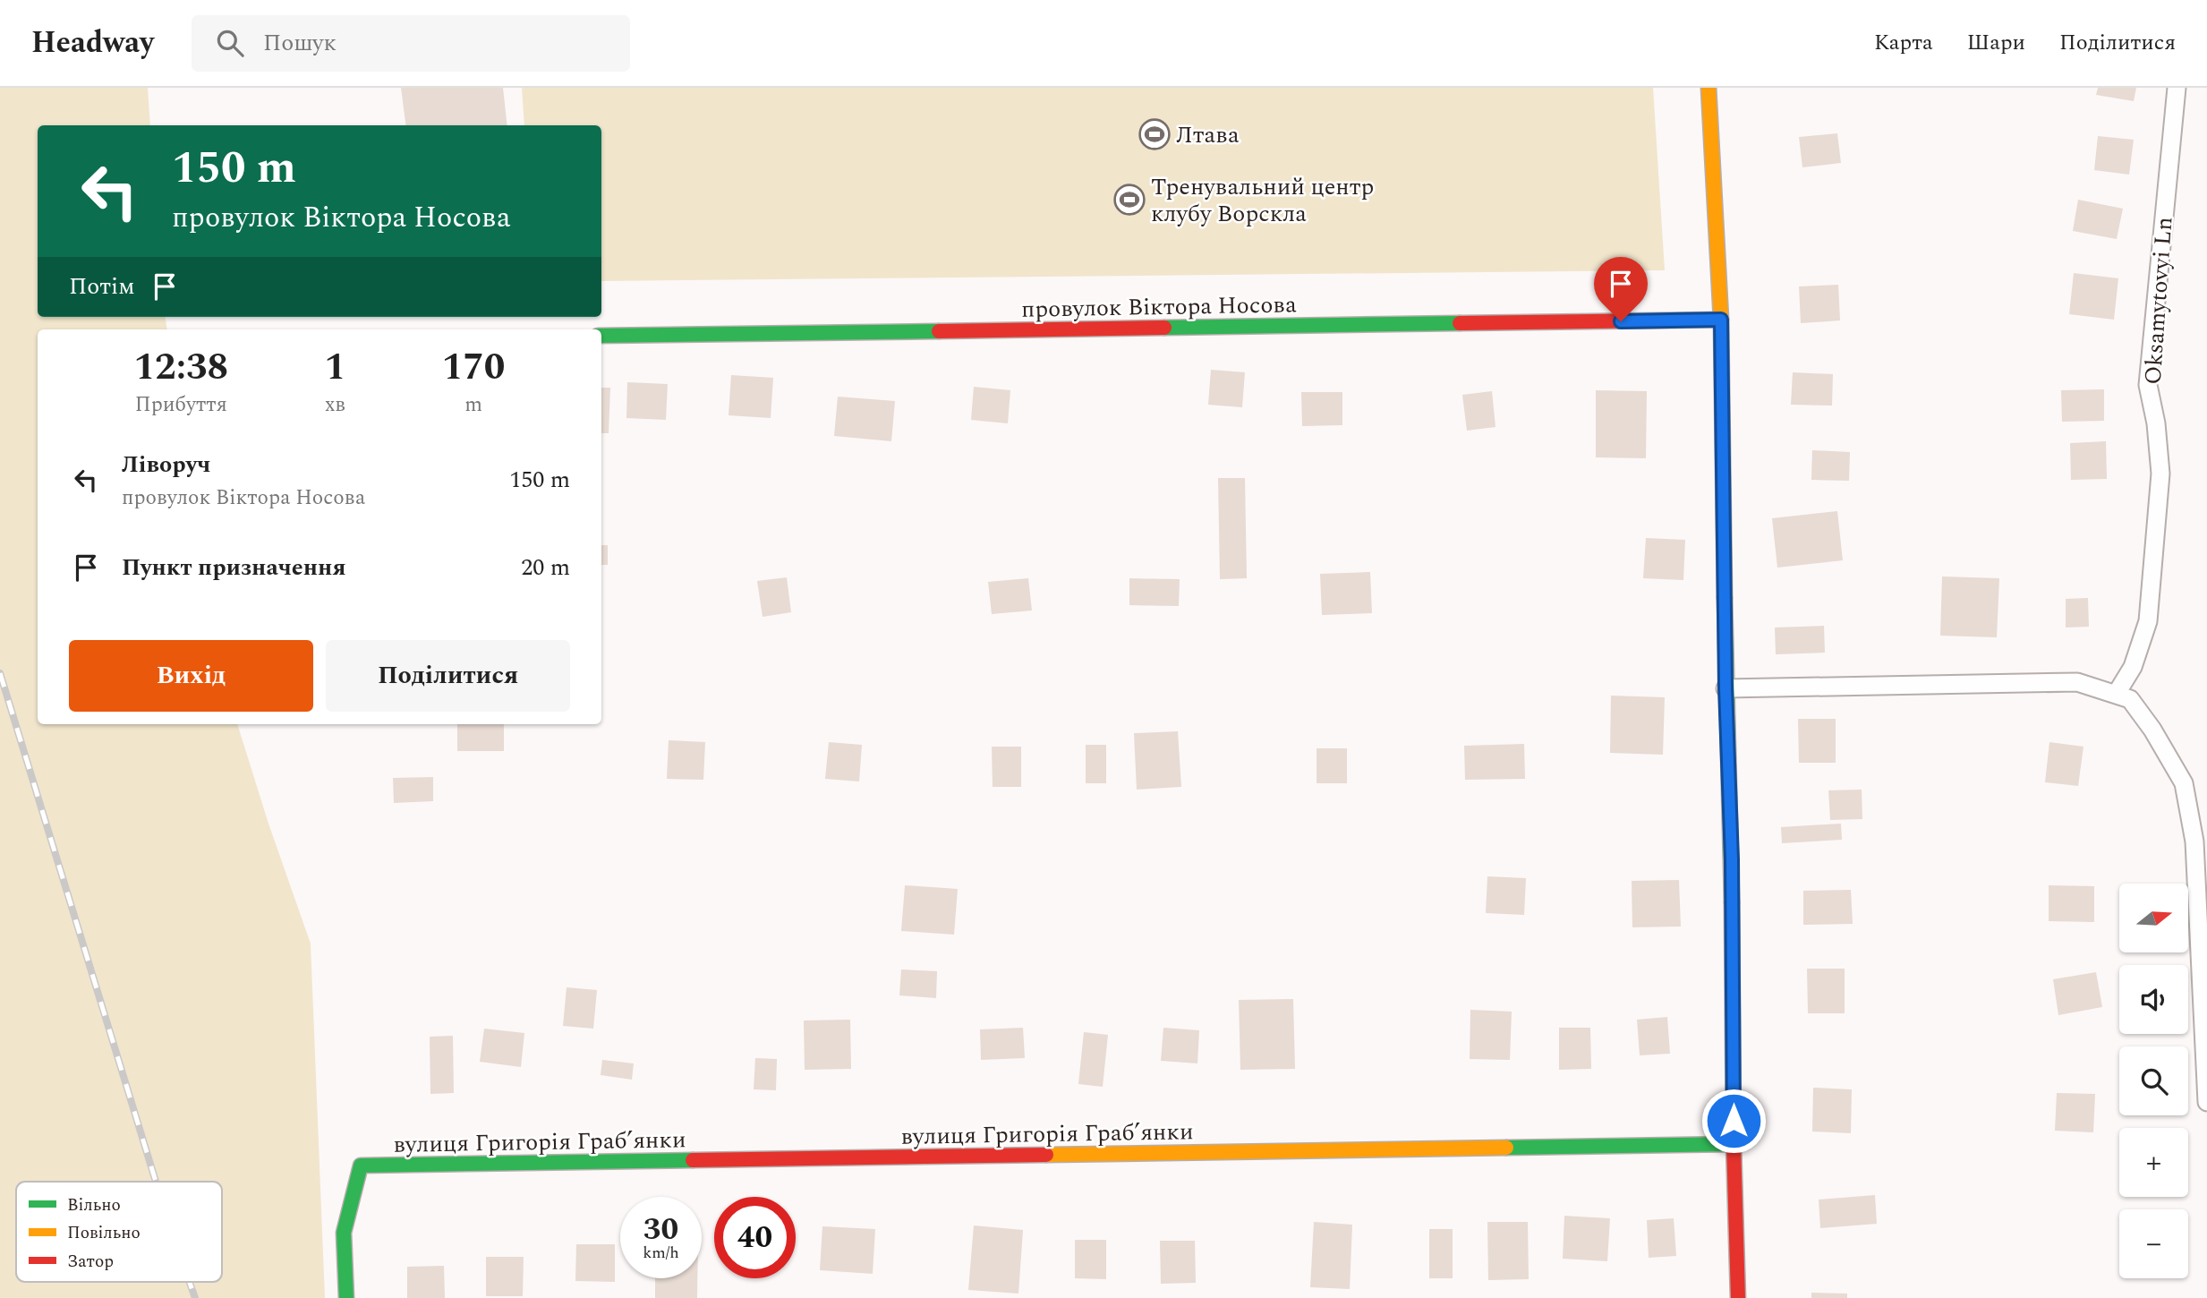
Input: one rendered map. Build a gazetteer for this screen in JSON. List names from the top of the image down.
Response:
{
  "streets": {
    "street": ["провулок Віктора Носова", "вулиця Григорія Грабʼянки"],
    "lane": ["Oksamytovyi Ln"]
  },
  "places": {
    "sports": ["Лтава", "Тренувальний центр клубу Ворскла"]
  },
  "legend": ["Вільно", "Повільно", "Затор"],
  "north": "right",
  "page": {
    "header": "Headway",
    "search": "Пошук",
    "nav": ["Карта", "Шари", "Поділитися"],
    "turn": ["150 m", "провулок Віктора Носова"],
    "then": "Потім",
    "eta": [
      "12:38",
      "Прибуття",
      "1",
      "хв",
      "170",
      "m"
    ],
    "list": [
      {
        "name": "Ліворуч",
        "note": "провулок Віктора Носова",
        "value": "150 m"
      },
      {
        "name": "Пункт призначення",
        "value": "20 m"
      }
    ],
    "buttons": ["Вихід", "Поділитися"],
    "map_buttons": ["+", "−"],
    "speed": "30 km/h",
    "limit": "40"
  }
}
